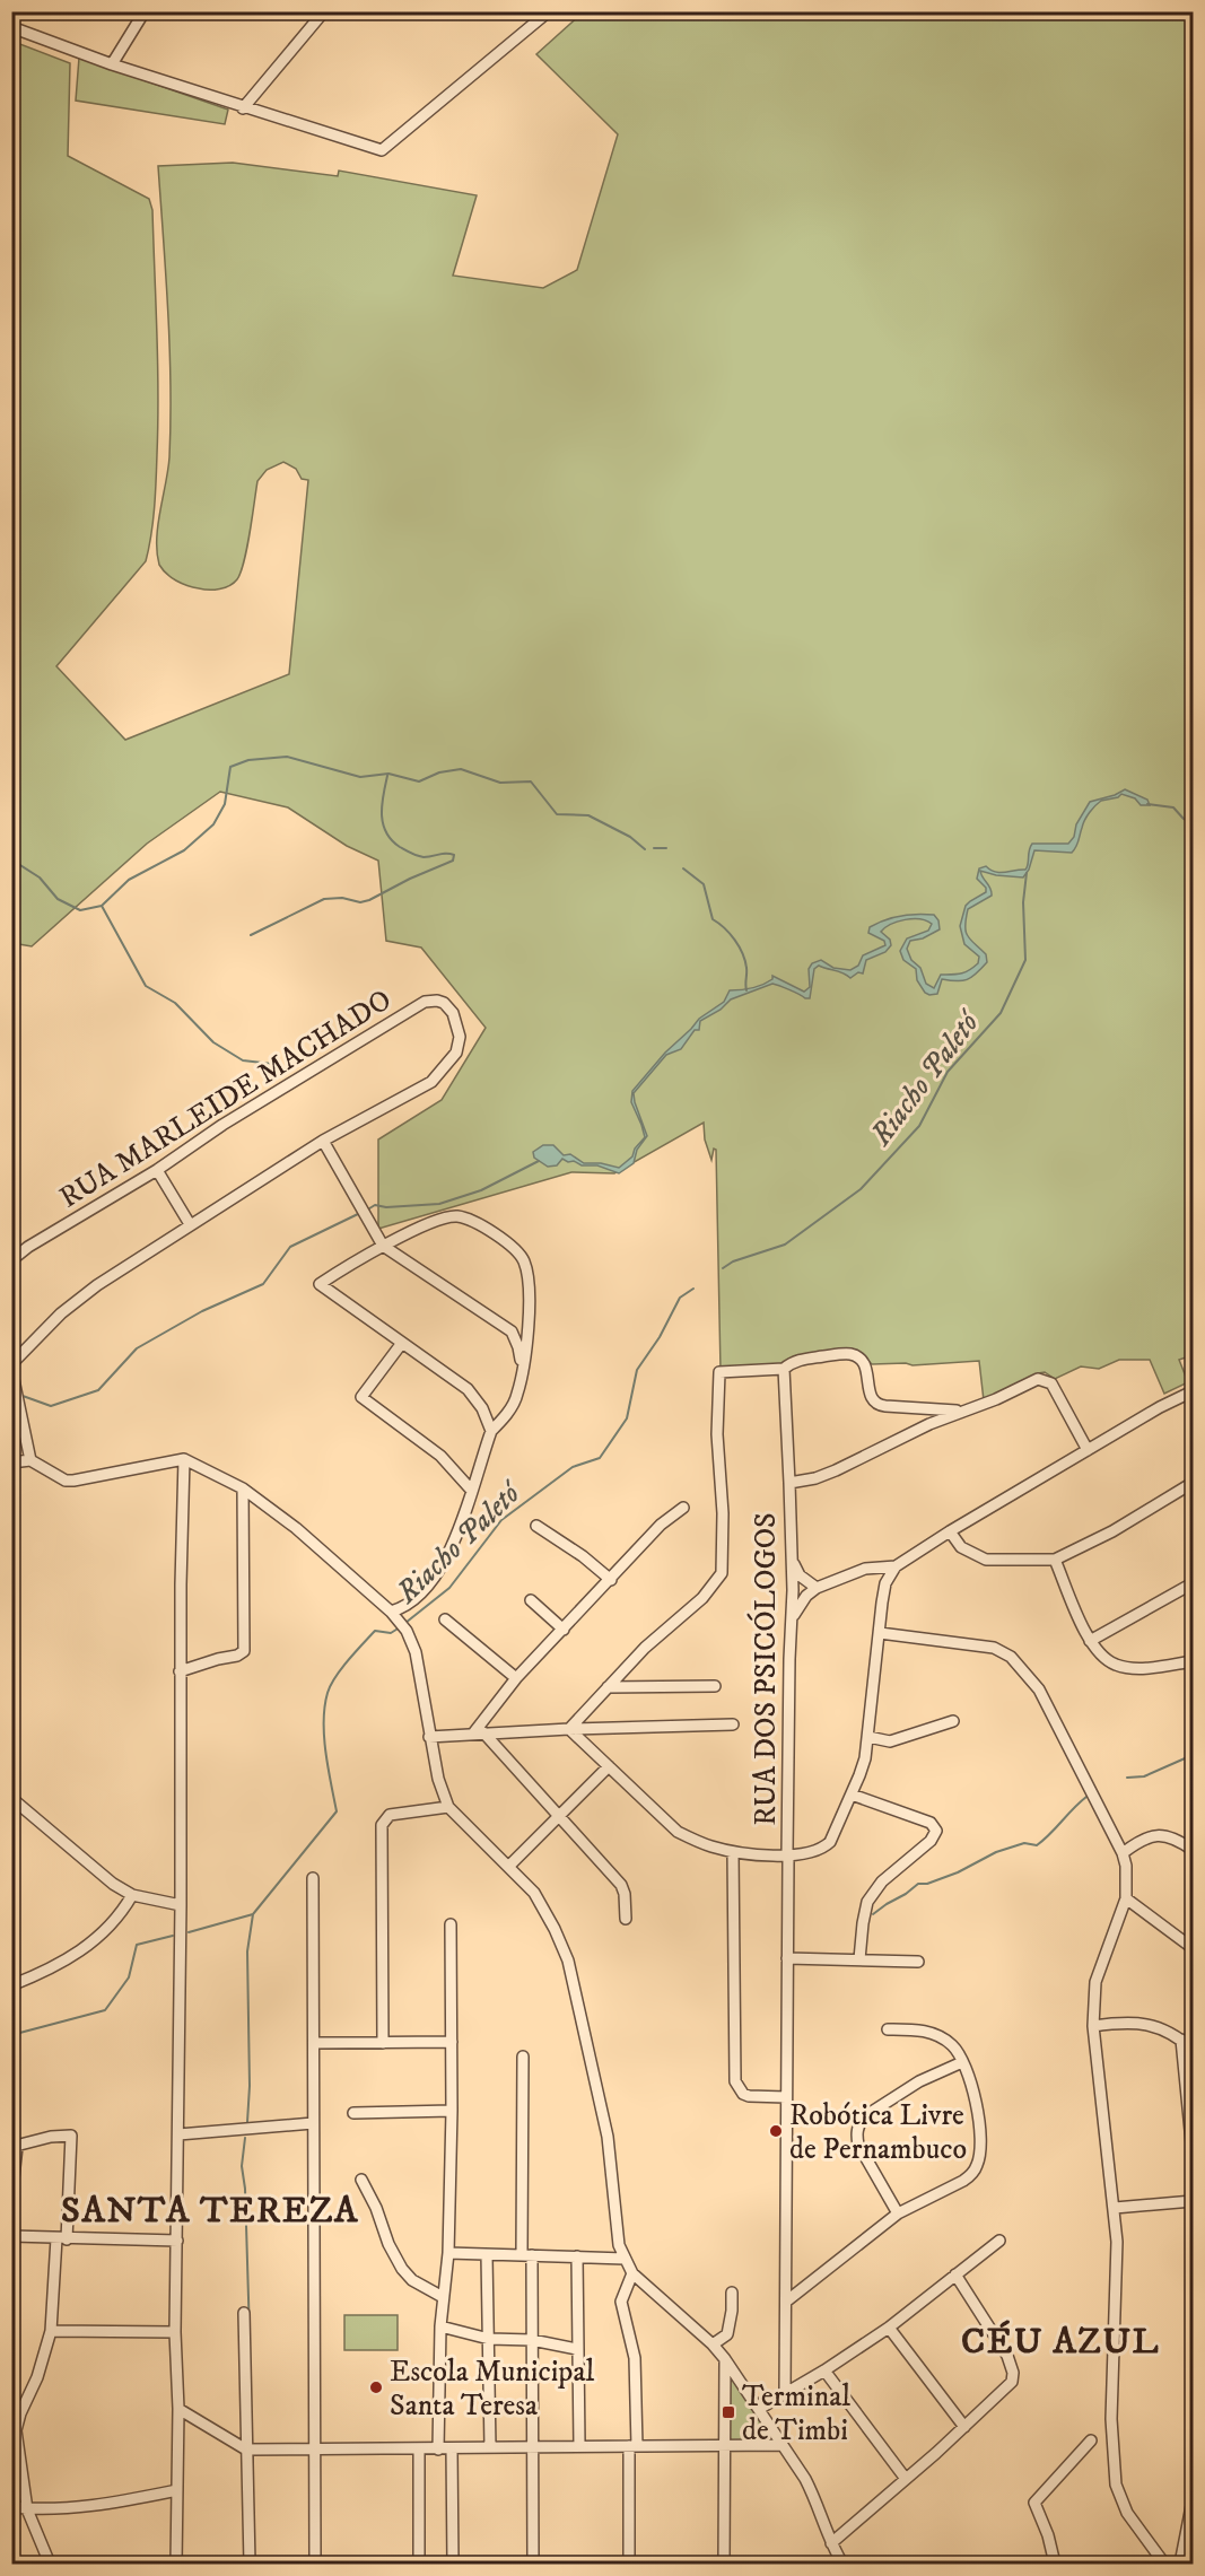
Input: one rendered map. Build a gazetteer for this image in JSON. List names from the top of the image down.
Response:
{
  "streets": {
    "street": ["RUA MARLEIDE MACHADO", "RUA DOS PSICÓLOGOS"]
  },
  "districts": ["SANTA TEREZA", "CÉU AZUL"],
  "water": ["Riacho Paletó"],
  "places": {
    "other": ["Robótica Livre de Pernambuco", "Escola Municipal Santa Teresa"],
    "transit": ["Terminal de Timbi"]
  }
}
